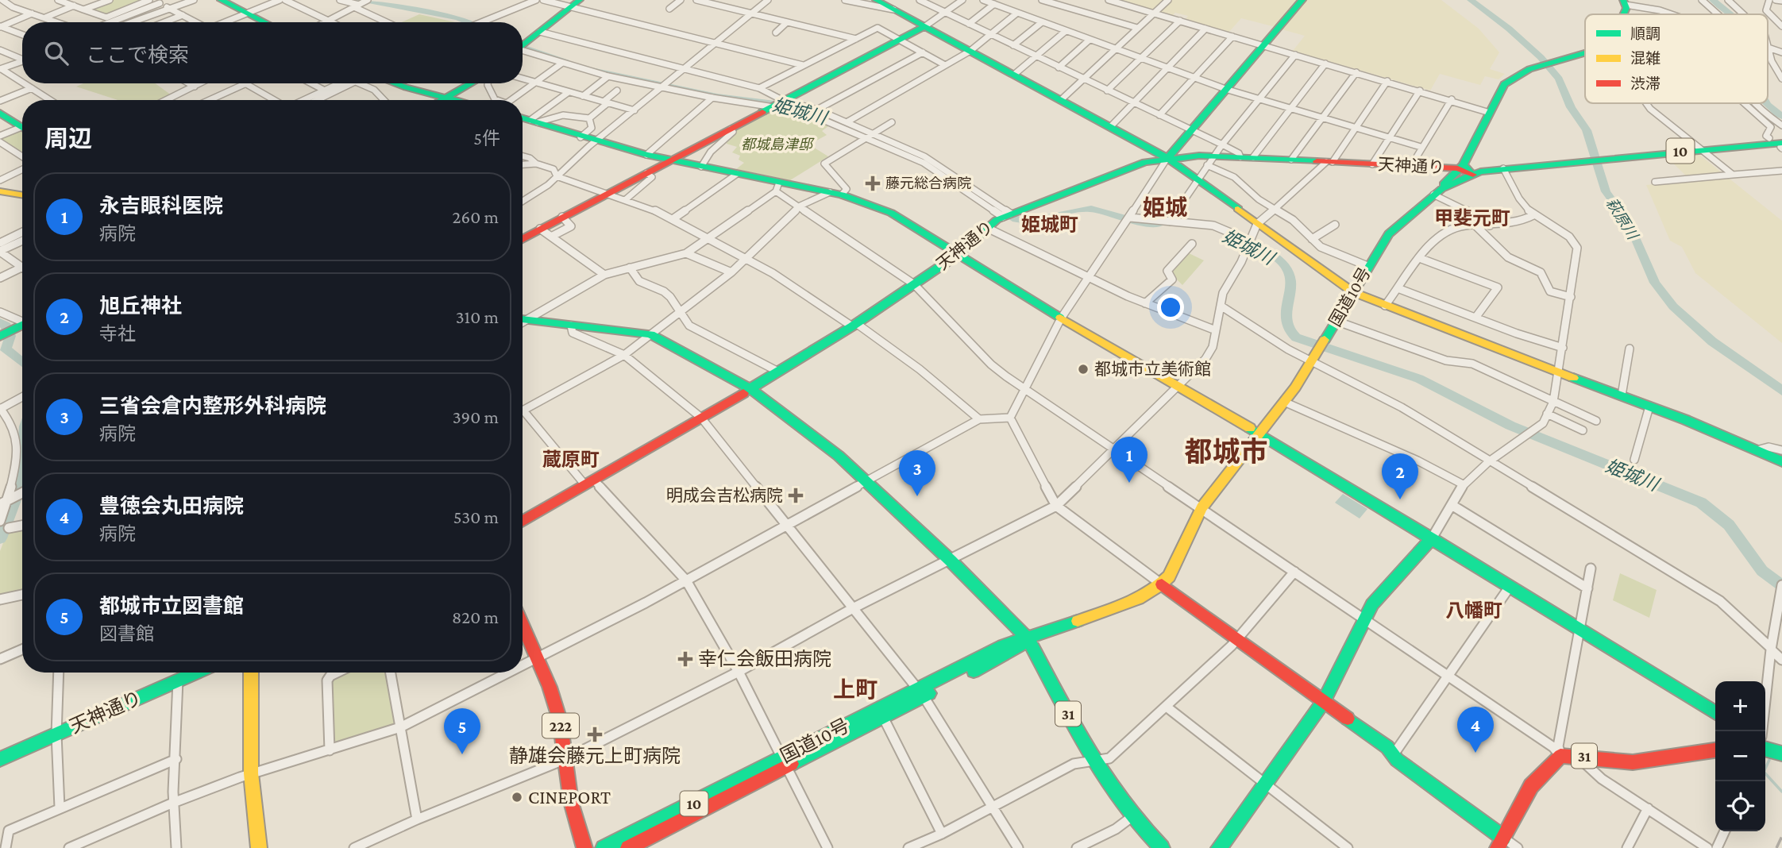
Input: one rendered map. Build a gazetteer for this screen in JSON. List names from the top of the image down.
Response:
{
  "streets": {
    "main road": [
      "10",
      "天神通り",
      "国道10号",
      "31",
      "222"
    ]
  },
  "crossings": [
    ["国道10号", "31"]
  ],
  "districts": [
    "姫城",
    "甲斐元町",
    "姫城町",
    "都城市",
    "蔵原町",
    "八幡町",
    "上町"
  ],
  "water": ["姫城川", "萩原川"],
  "parks": ["都城島津邸"],
  "places": {
    "health": [
      "藤元総合病院",
      "明成会吉松病院",
      "幸仁会飯田病院",
      "静雄会藤元上町病院"
    ],
    "other": ["都城市立美術館", "CINEPORT"]
  },
  "legend": ["順調", "混雑", "渋滞"],
  "page": {
    "search": "ここで検索",
    "heading": ["周辺", "5件"],
    "list": [
      {
        "mark": "1",
        "name": "永吉眼科医院",
        "note": "病院",
        "value": "260 m"
      },
      {
        "mark": "2",
        "name": "旭丘神社",
        "note": "寺社",
        "value": "310 m"
      },
      {
        "mark": "3",
        "name": "三省会倉内整形外科病院",
        "note": "病院",
        "value": "390 m"
      },
      {
        "mark": "4",
        "name": "豊徳会丸田病院",
        "note": "病院",
        "value": "530 m"
      },
      {
        "mark": "5",
        "name": "都城市立図書館",
        "note": "図書館",
        "value": "820 m"
      }
    ],
    "pins": [
      "1",
      "3",
      "2",
      "4",
      "5"
    ],
    "map_buttons": ["+", "−"]
  }
}
